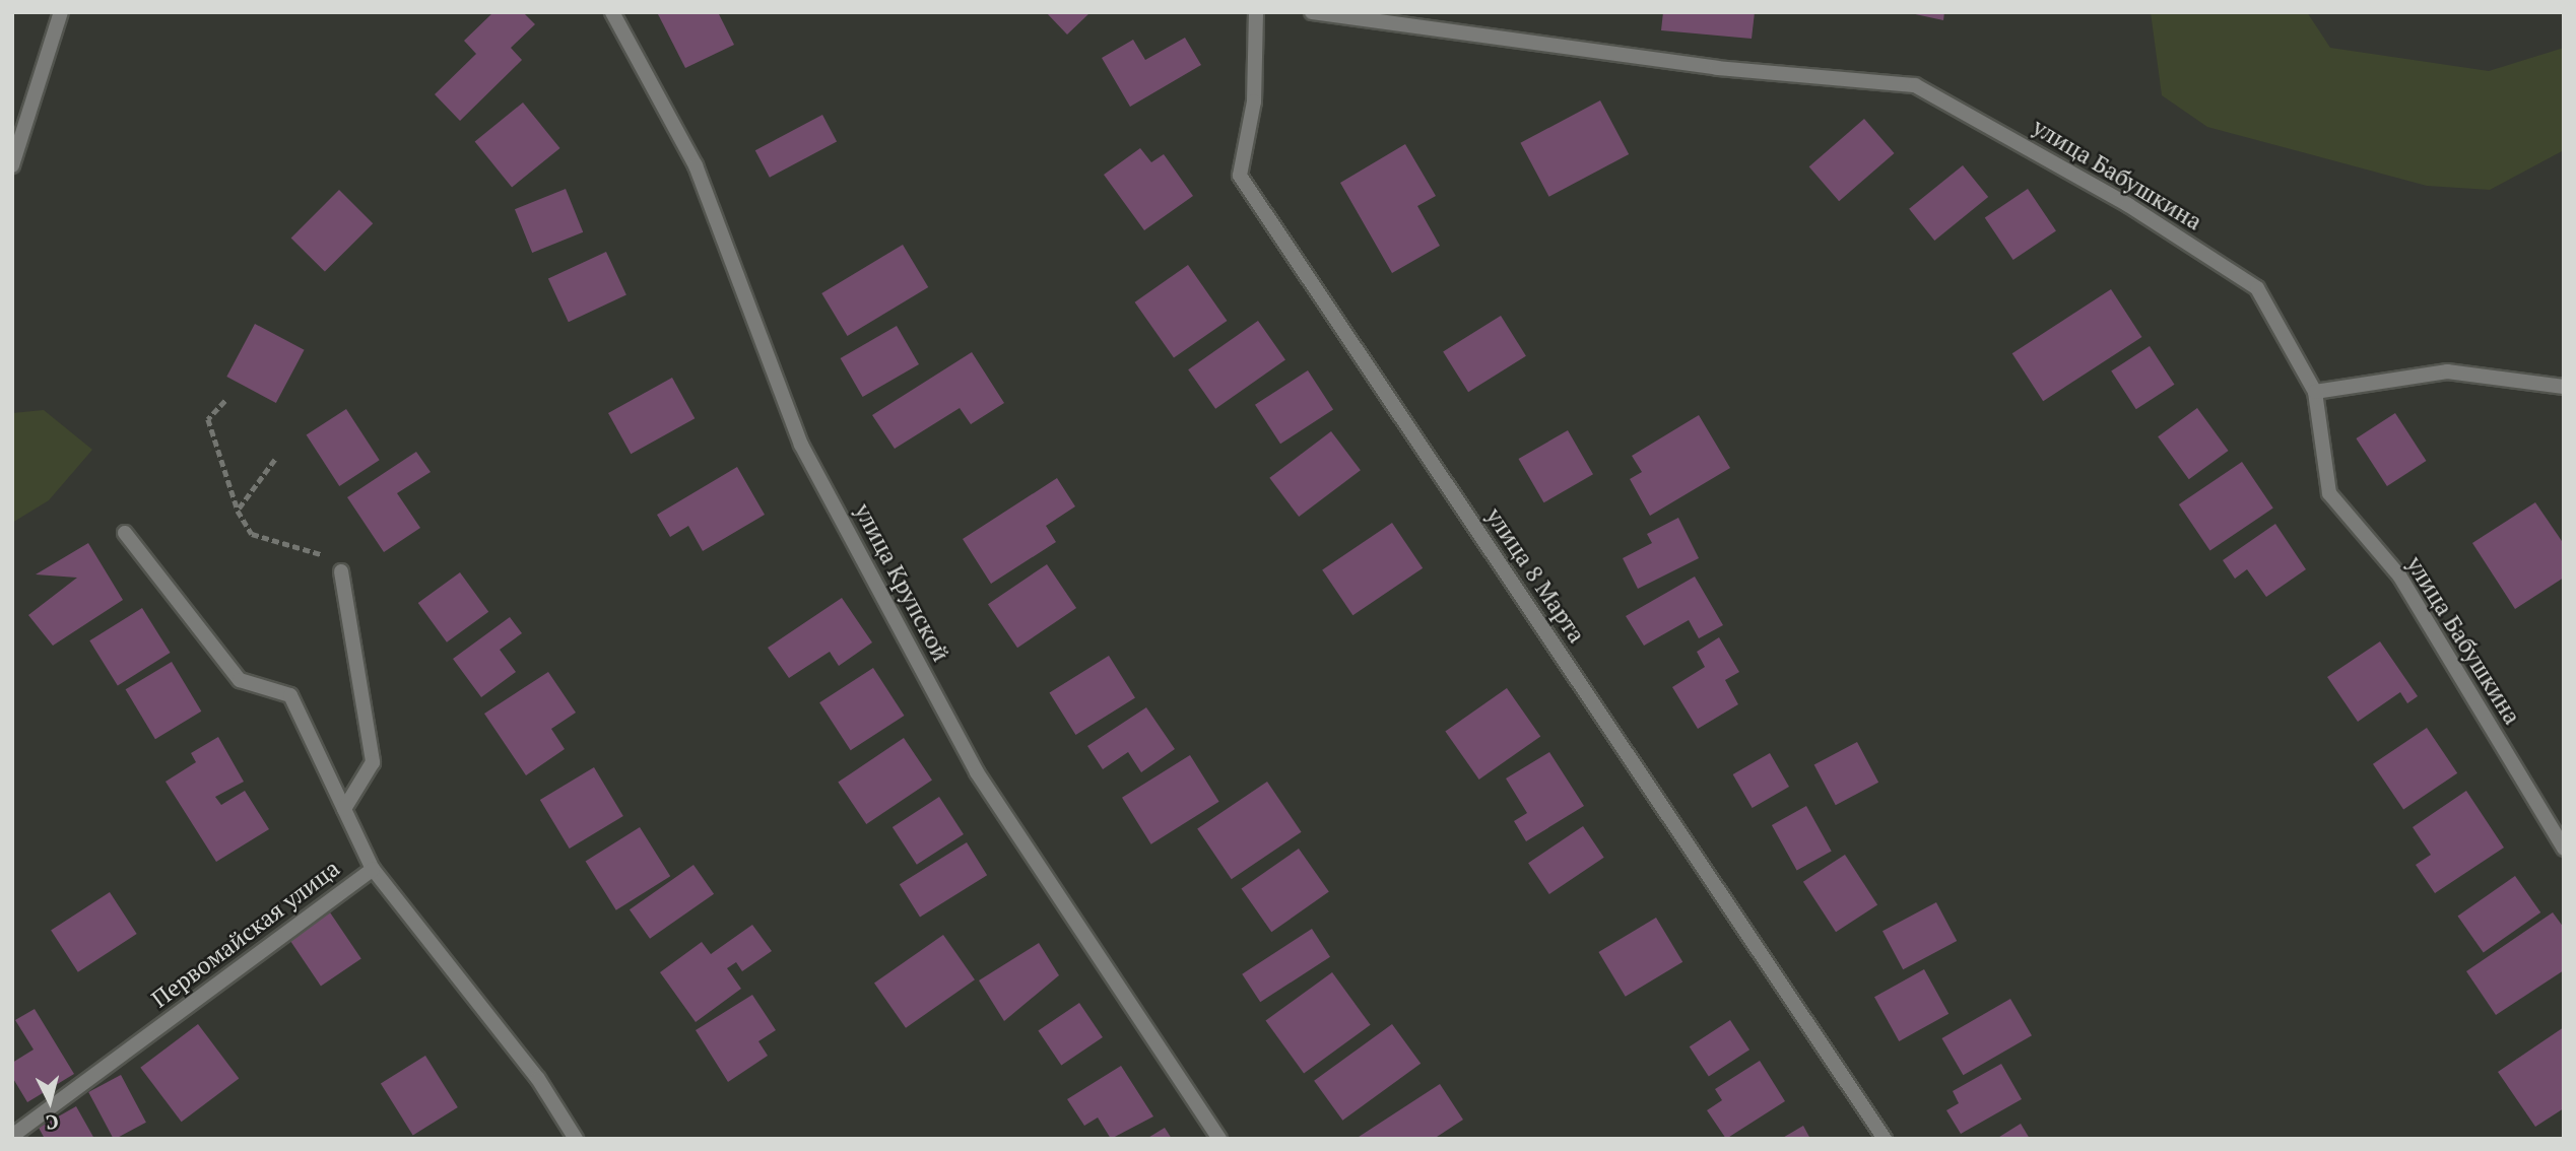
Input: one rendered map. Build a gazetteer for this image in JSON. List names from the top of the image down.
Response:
{
  "streets": {
    "street": [
      "улица Бабушкина",
      "улица 8 Марта",
      "улица Крупской",
      "Первомайская улица"
    ]
  },
  "north": "bottom"
}
